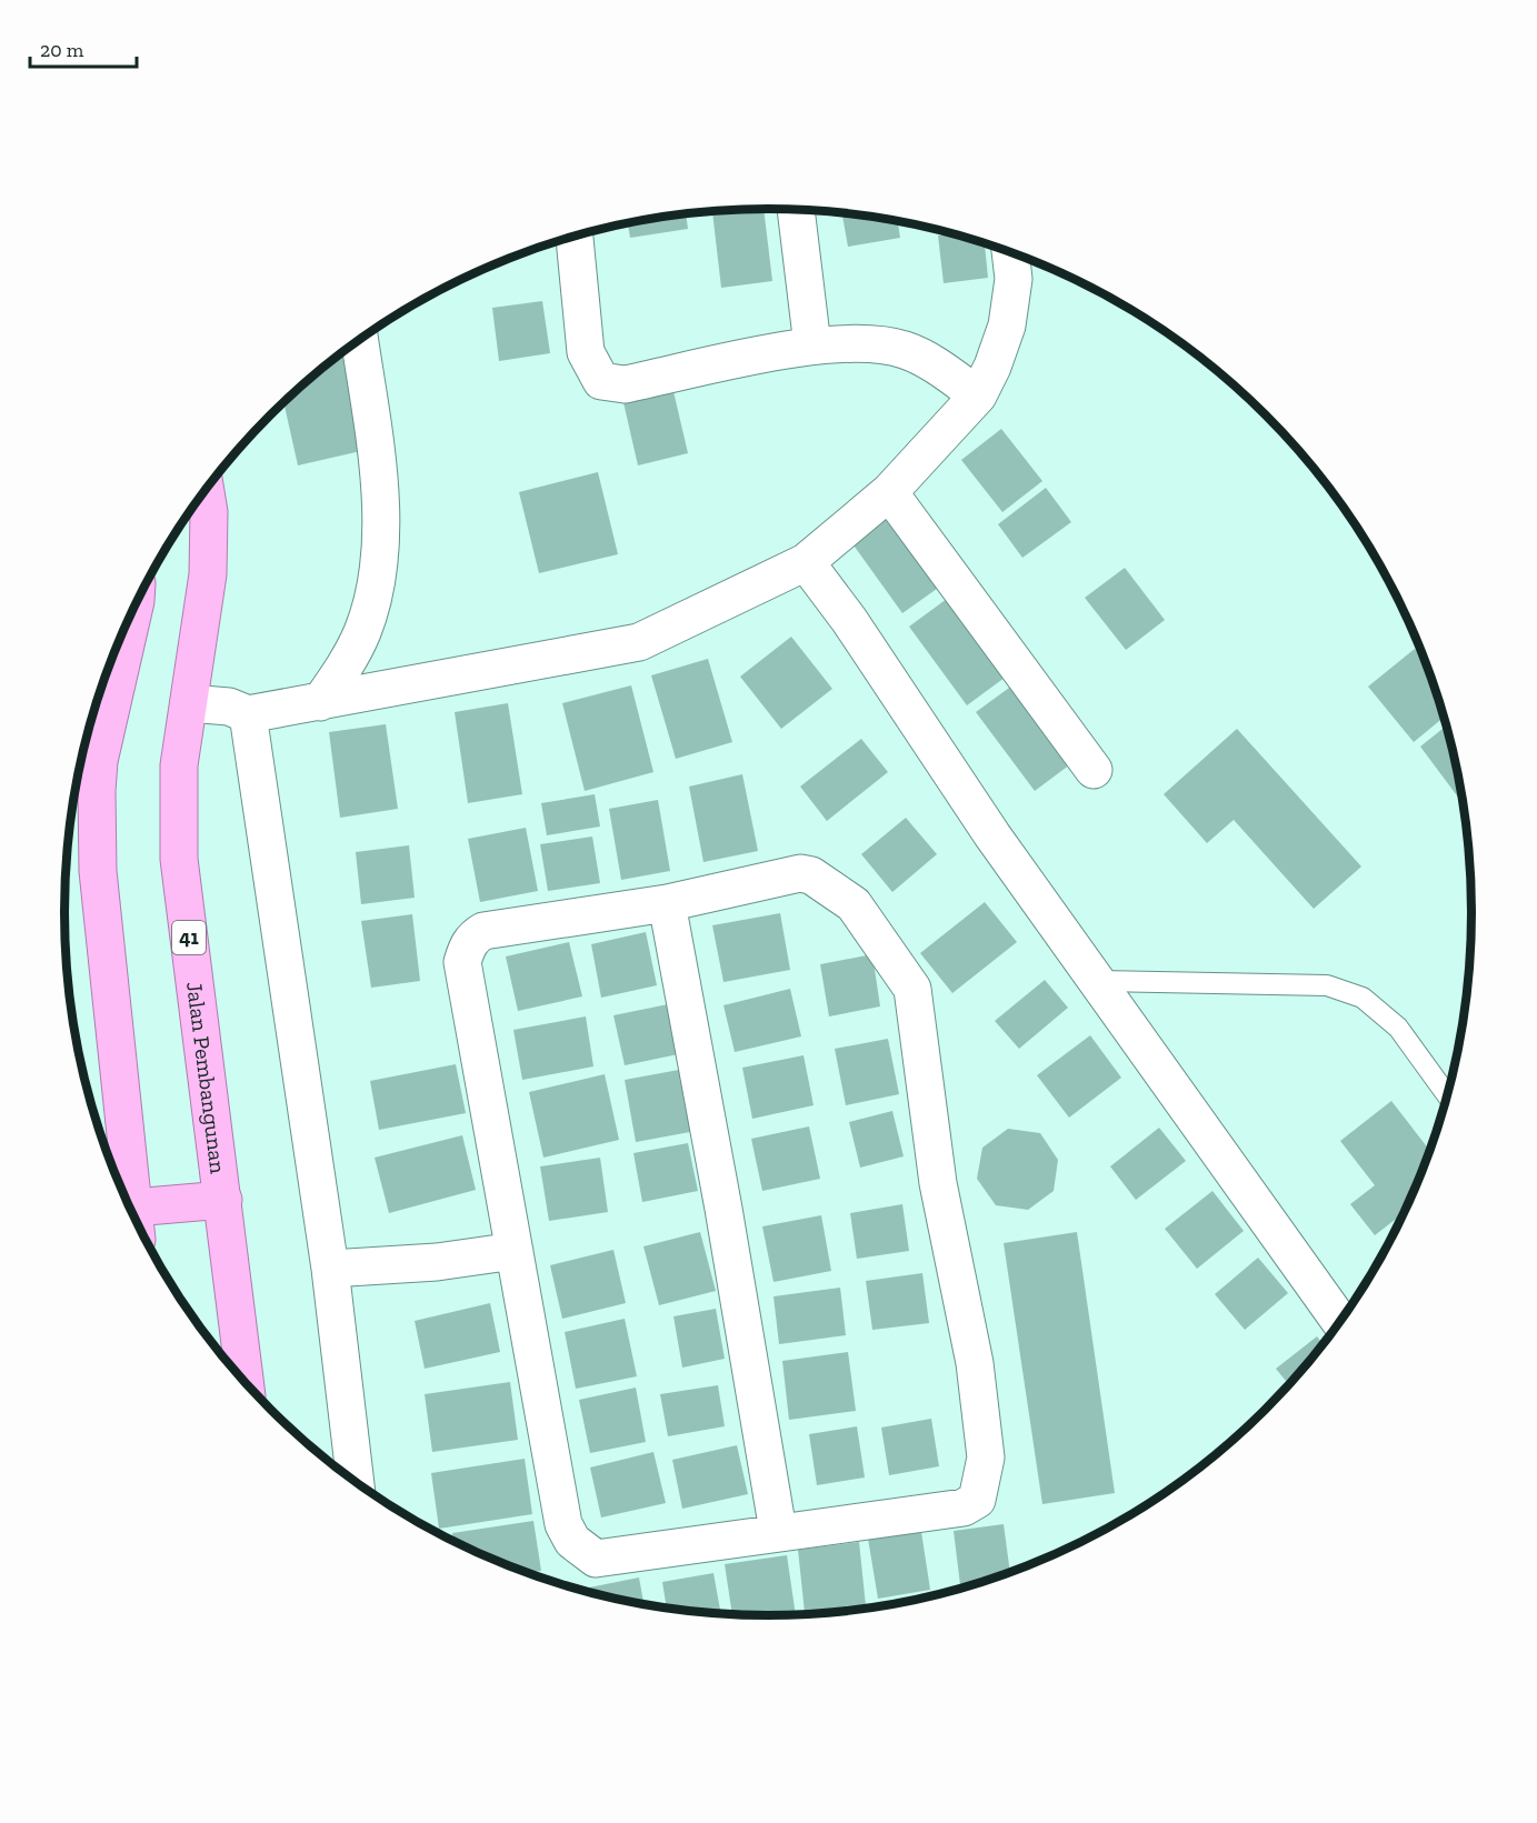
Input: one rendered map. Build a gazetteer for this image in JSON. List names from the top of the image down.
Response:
{
  "streets": {
    "highway": ["41", "Jalan Pembangunan"]
  },
  "scale_bar": "20 m"
}
